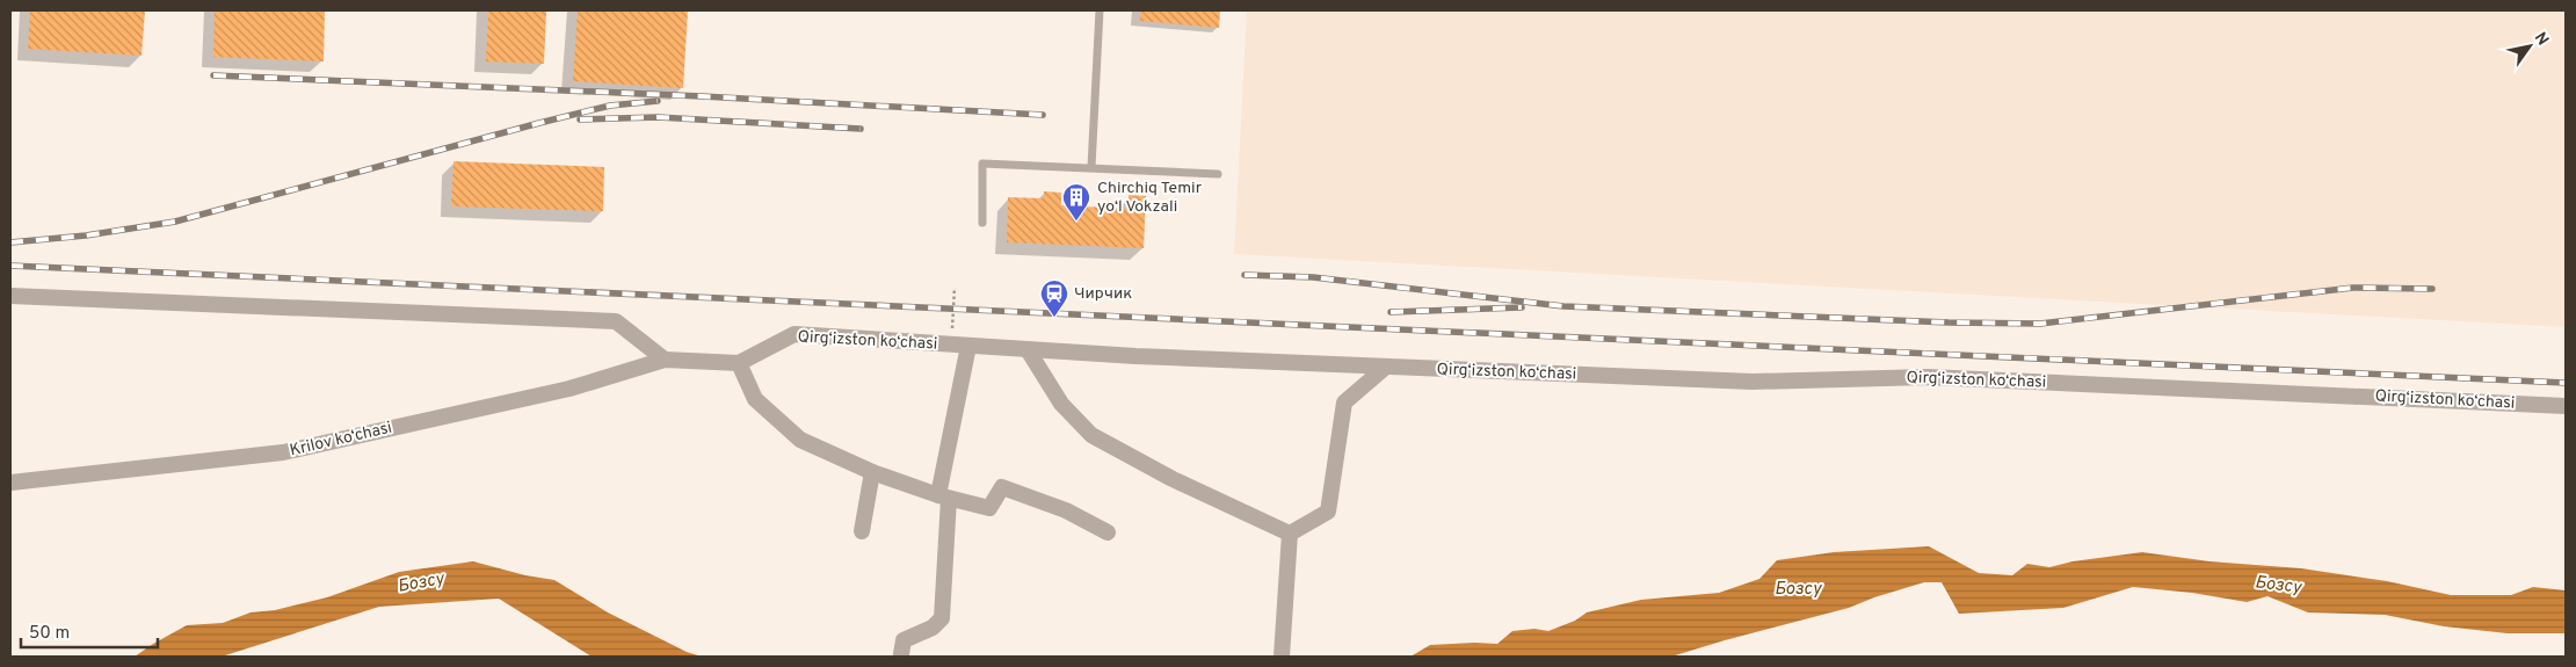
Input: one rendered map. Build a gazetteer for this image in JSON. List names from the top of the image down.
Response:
{
  "streets": {
    "street": ["Qirg‘izston ko‘chasi", "Krilov ko‘chasi"]
  },
  "water": ["Бозсу"],
  "places": {
    "building": ["Chirchiq Temir yo‘l Vokzali"],
    "station": ["Чирчик"]
  },
  "scale_bar": "50 m",
  "north": "top right"
}
